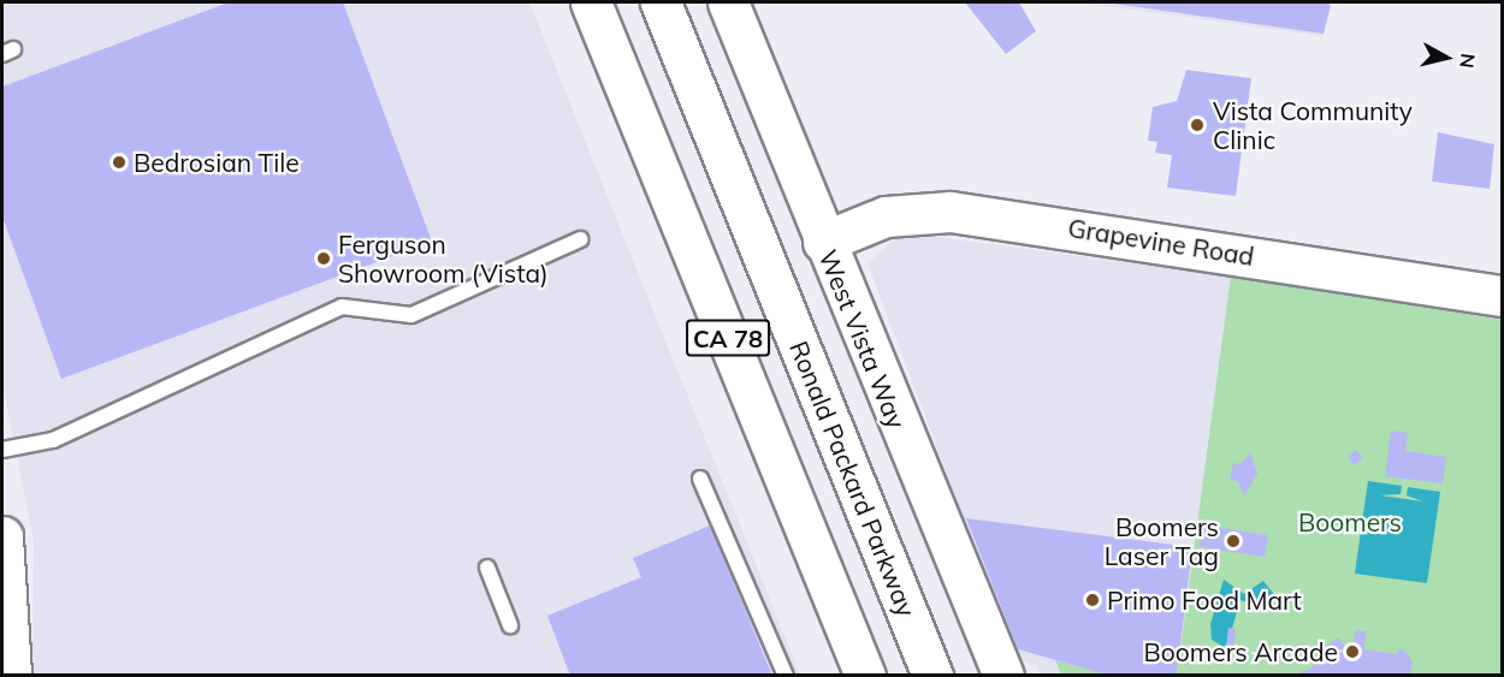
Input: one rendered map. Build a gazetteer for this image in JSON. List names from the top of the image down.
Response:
{
  "streets": {
    "main road": [
      "Grapevine Road",
      "CA 78",
      "West Vista Way",
      "Ronald Packard Parkway"
    ]
  },
  "crossings": [
    ["Grapevine Road", "West Vista Way"]
  ],
  "parks": ["Boomers"],
  "places": [
    "Vista Community Clinic",
    "Bedrosian Tile",
    "Ferguson Showroom (Vista)",
    "Boomers Laser Tag",
    "Primo Food Mart",
    "Boomers Arcade"
  ],
  "north": "right"
}
